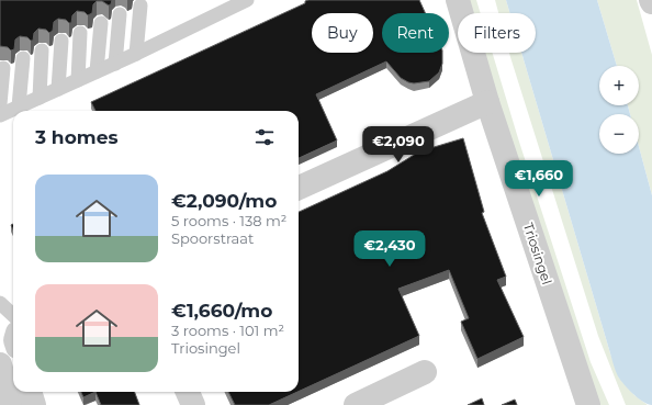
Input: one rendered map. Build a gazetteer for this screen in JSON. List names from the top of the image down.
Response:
{
  "streets": {
    "street": ["Triosingel"]
  },
  "page": {
    "chip": ["Buy", "Rent", "Filters"],
    "map_buttons": ["+", "−"],
    "heading": "3 homes",
    "price": ["€2,090", "€1,660", "€2,430"],
    "list": [
      {
        "name": "€2,090/mo",
        "note": "5 rooms · 138 m² · Spoorstraat"
      },
      {
        "name": "€1,660/mo",
        "note": "3 rooms · 101 m² · Triosingel"
      }
    ]
  }
}
